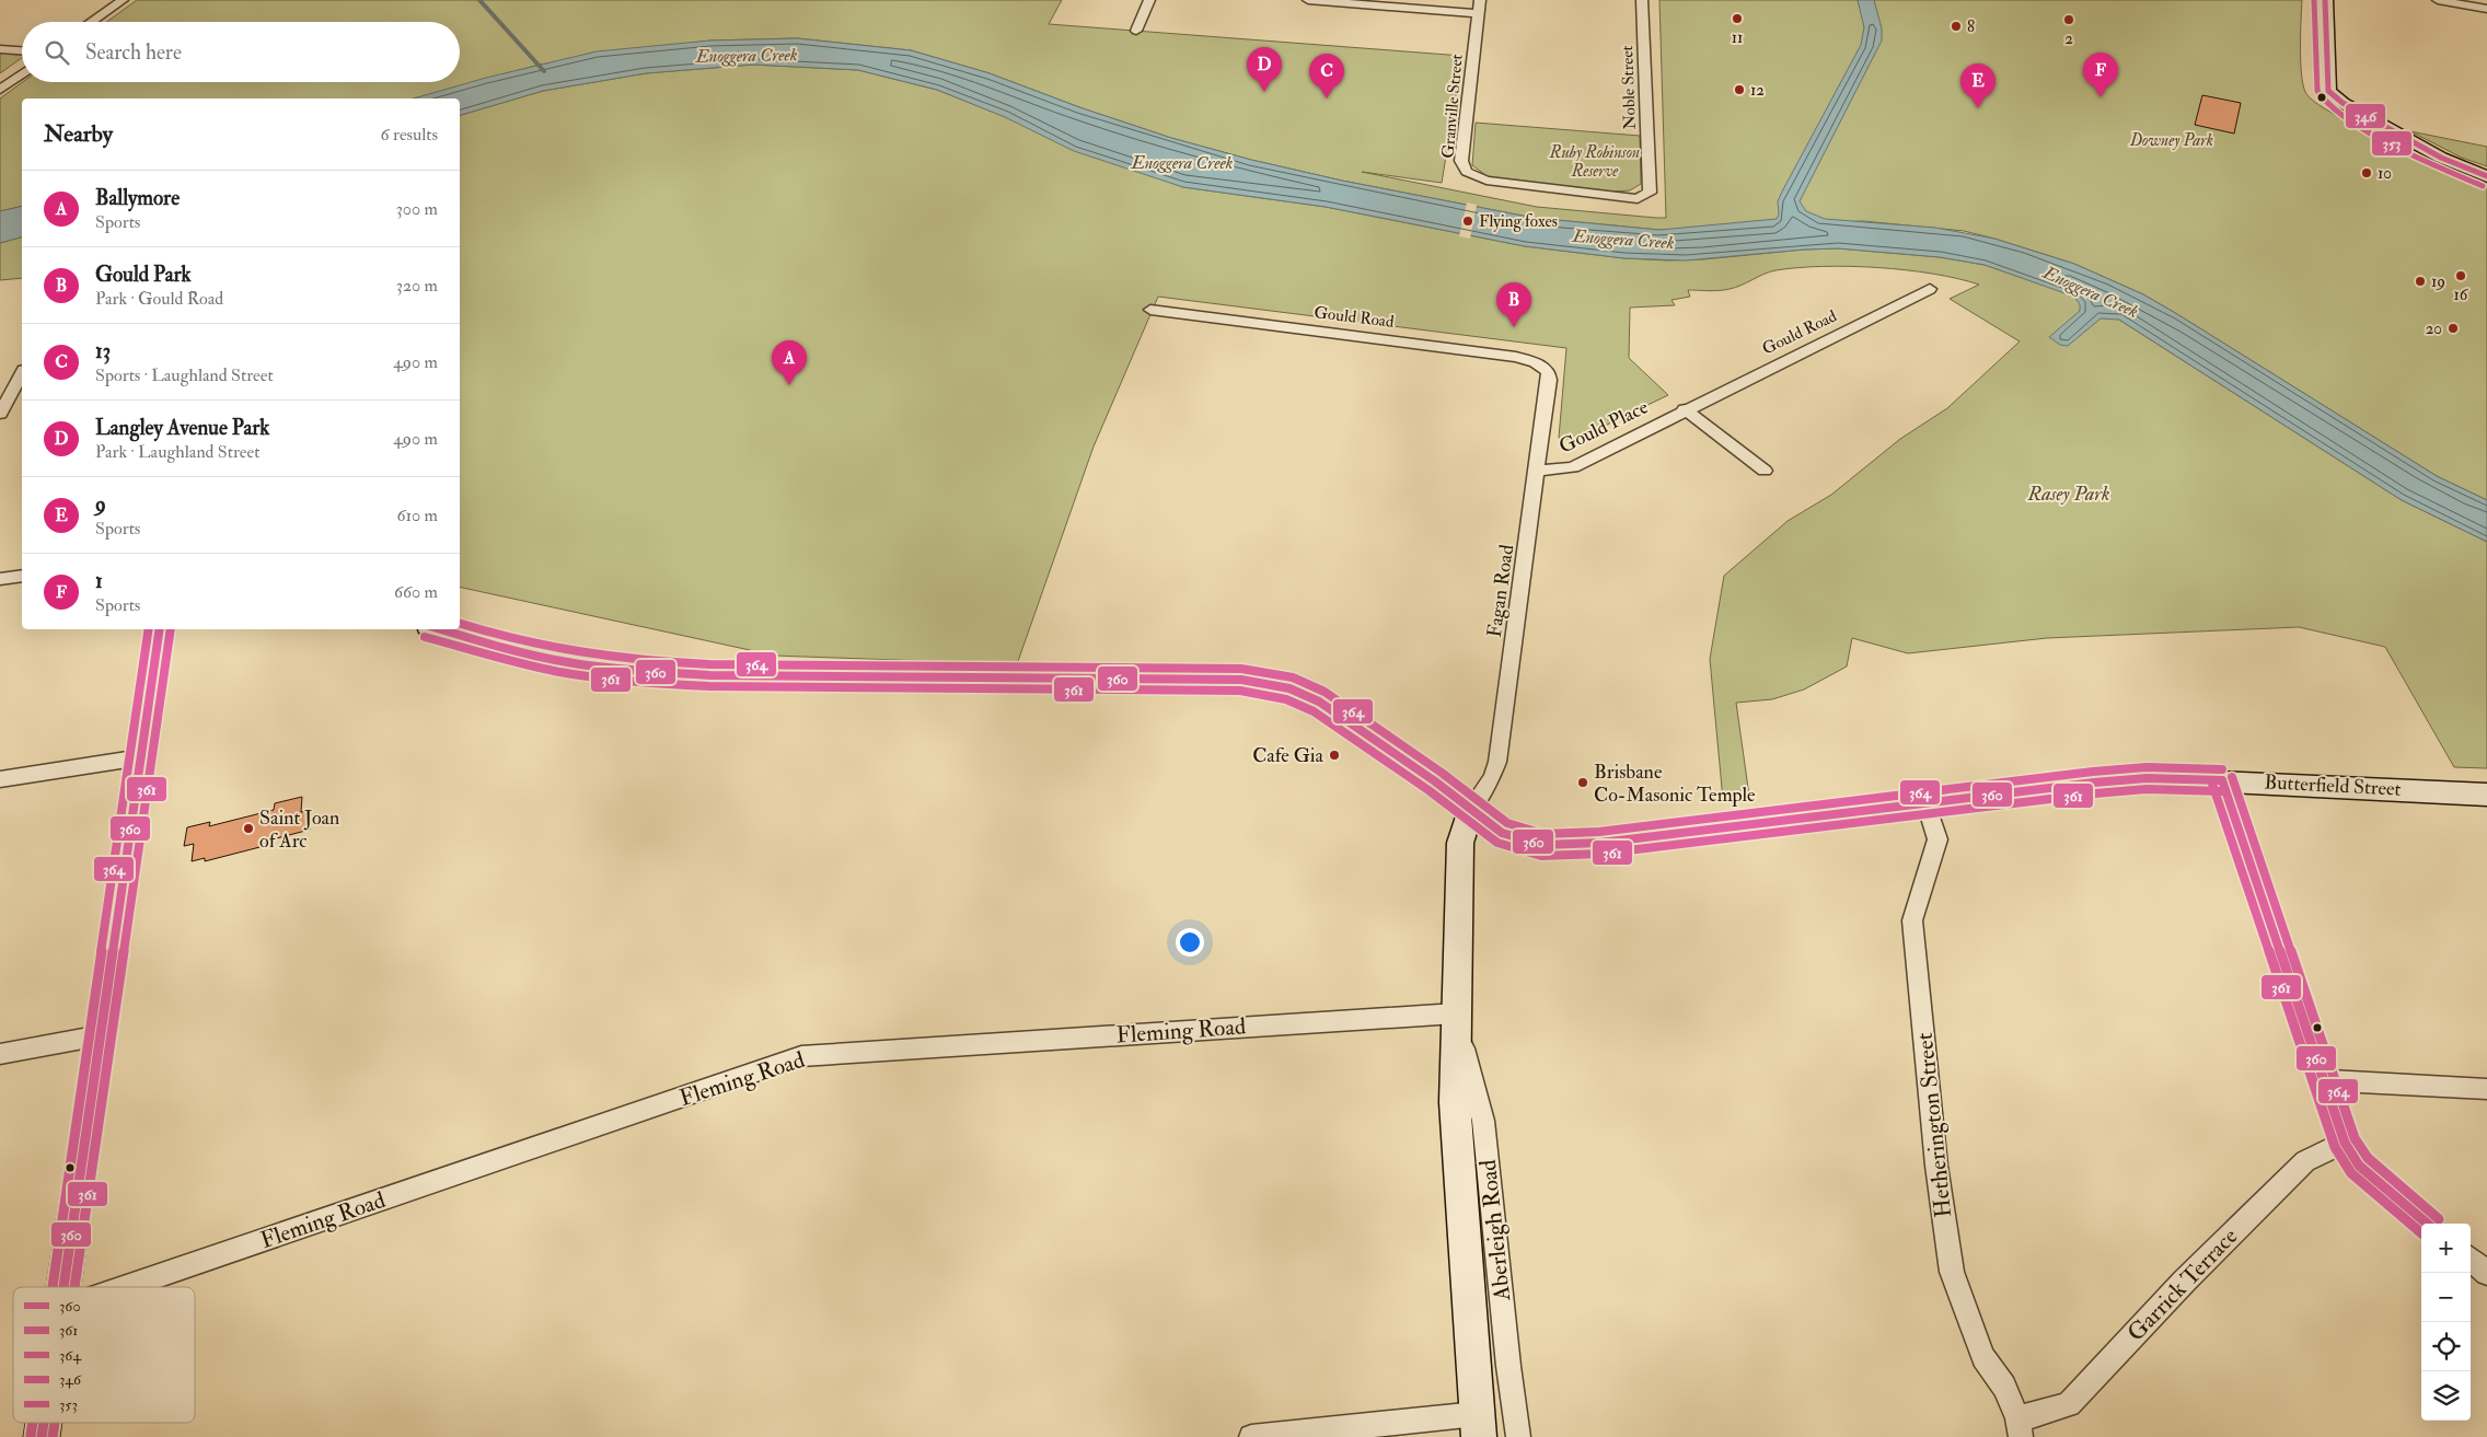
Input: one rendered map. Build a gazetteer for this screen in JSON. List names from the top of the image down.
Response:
{
  "streets": {
    "street": [
      "Noble Street",
      "Granville Street",
      "Gould Road",
      "Gould Place",
      "Fagan Road",
      "Butterfield Street",
      "Fleming Road",
      "Hetherington Street",
      "Aberleigh Road",
      "Garrick Terrace"
    ]
  },
  "crossings": [
    ["Noble Street", "Granville Street"],
    ["Gould Road", "Gould Place"],
    ["Gould Road", "Fagan Road"],
    ["Gould Place", "Fagan Road"],
    ["Fagan Road", "Butterfield Street"],
    ["Fagan Road", "Aberleigh Road"],
    ["Butterfield Street", "Hetherington Street"],
    ["Butterfield Street", "Aberleigh Road"],
    ["Fleming Road", "Aberleigh Road"],
    ["Hetherington Street", "Garrick Terrace"]
  ],
  "water": ["Enoggera Creek"],
  "parks": ["Downey Park", "Ruby Robinson Reserve", "Rasey Park"],
  "places": [
    "11",
    "2",
    "8",
    "12",
    "10",
    "Flying foxes",
    "16",
    "19",
    "20",
    "Cafe Gia",
    "Brisbane Co-Masonic Temple",
    "Saint Joan of Arc"
  ],
  "lines": [
    "transit line 346",
    "transit line 353",
    "transit line 364",
    "transit line 360",
    "transit line 361"
  ],
  "legend": [
    "360",
    "361",
    "364",
    "346",
    "353"
  ],
  "page": {
    "search": "Search here",
    "pins": [
      "D",
      "F",
      "C",
      "E",
      "B",
      "A"
    ],
    "heading": ["Nearby", "6 results"],
    "list": [
      {
        "mark": "A",
        "name": "Ballymore",
        "note": "Sports",
        "value": "300 m"
      },
      {
        "mark": "B",
        "name": "Gould Park",
        "note": "Park · Gould Road",
        "value": "320 m"
      },
      {
        "mark": "C",
        "name": "13",
        "note": "Sports · Laughland Street",
        "value": "490 m"
      },
      {
        "mark": "D",
        "name": "Langley Avenue Park",
        "note": "Park · Laughland Street",
        "value": "490 m"
      },
      {
        "mark": "E",
        "name": "9",
        "note": "Sports",
        "value": "610 m"
      },
      {
        "mark": "F",
        "name": "1",
        "note": "Sports",
        "value": "660 m"
      }
    ],
    "map_buttons": ["+", "−"]
  }
}
